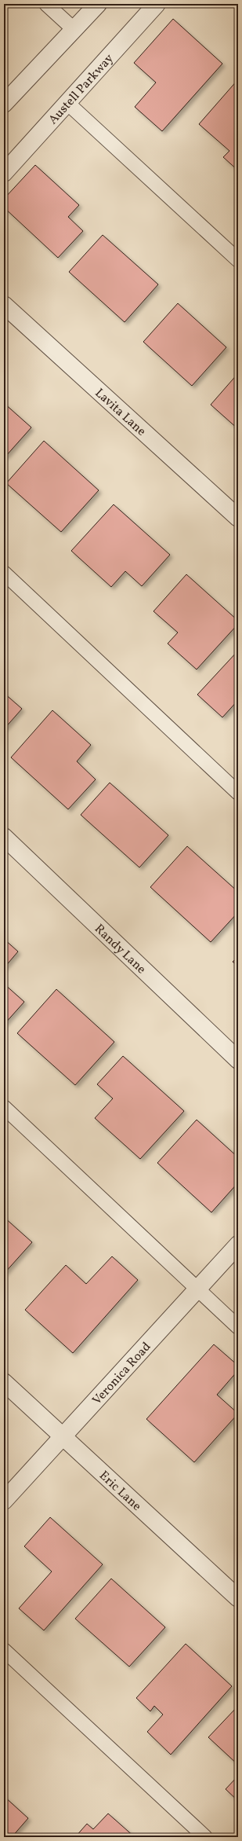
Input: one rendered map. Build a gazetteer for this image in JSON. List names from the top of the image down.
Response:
{
  "streets": {
    "street": [
      "Austell Parkway",
      "Lavita Lane",
      "Randy Lane",
      "Veronica Road",
      "Eric Lane"
    ]
  },
  "crossings": [
    ["Veronica Road", "Eric Lane"]
  ]
}
